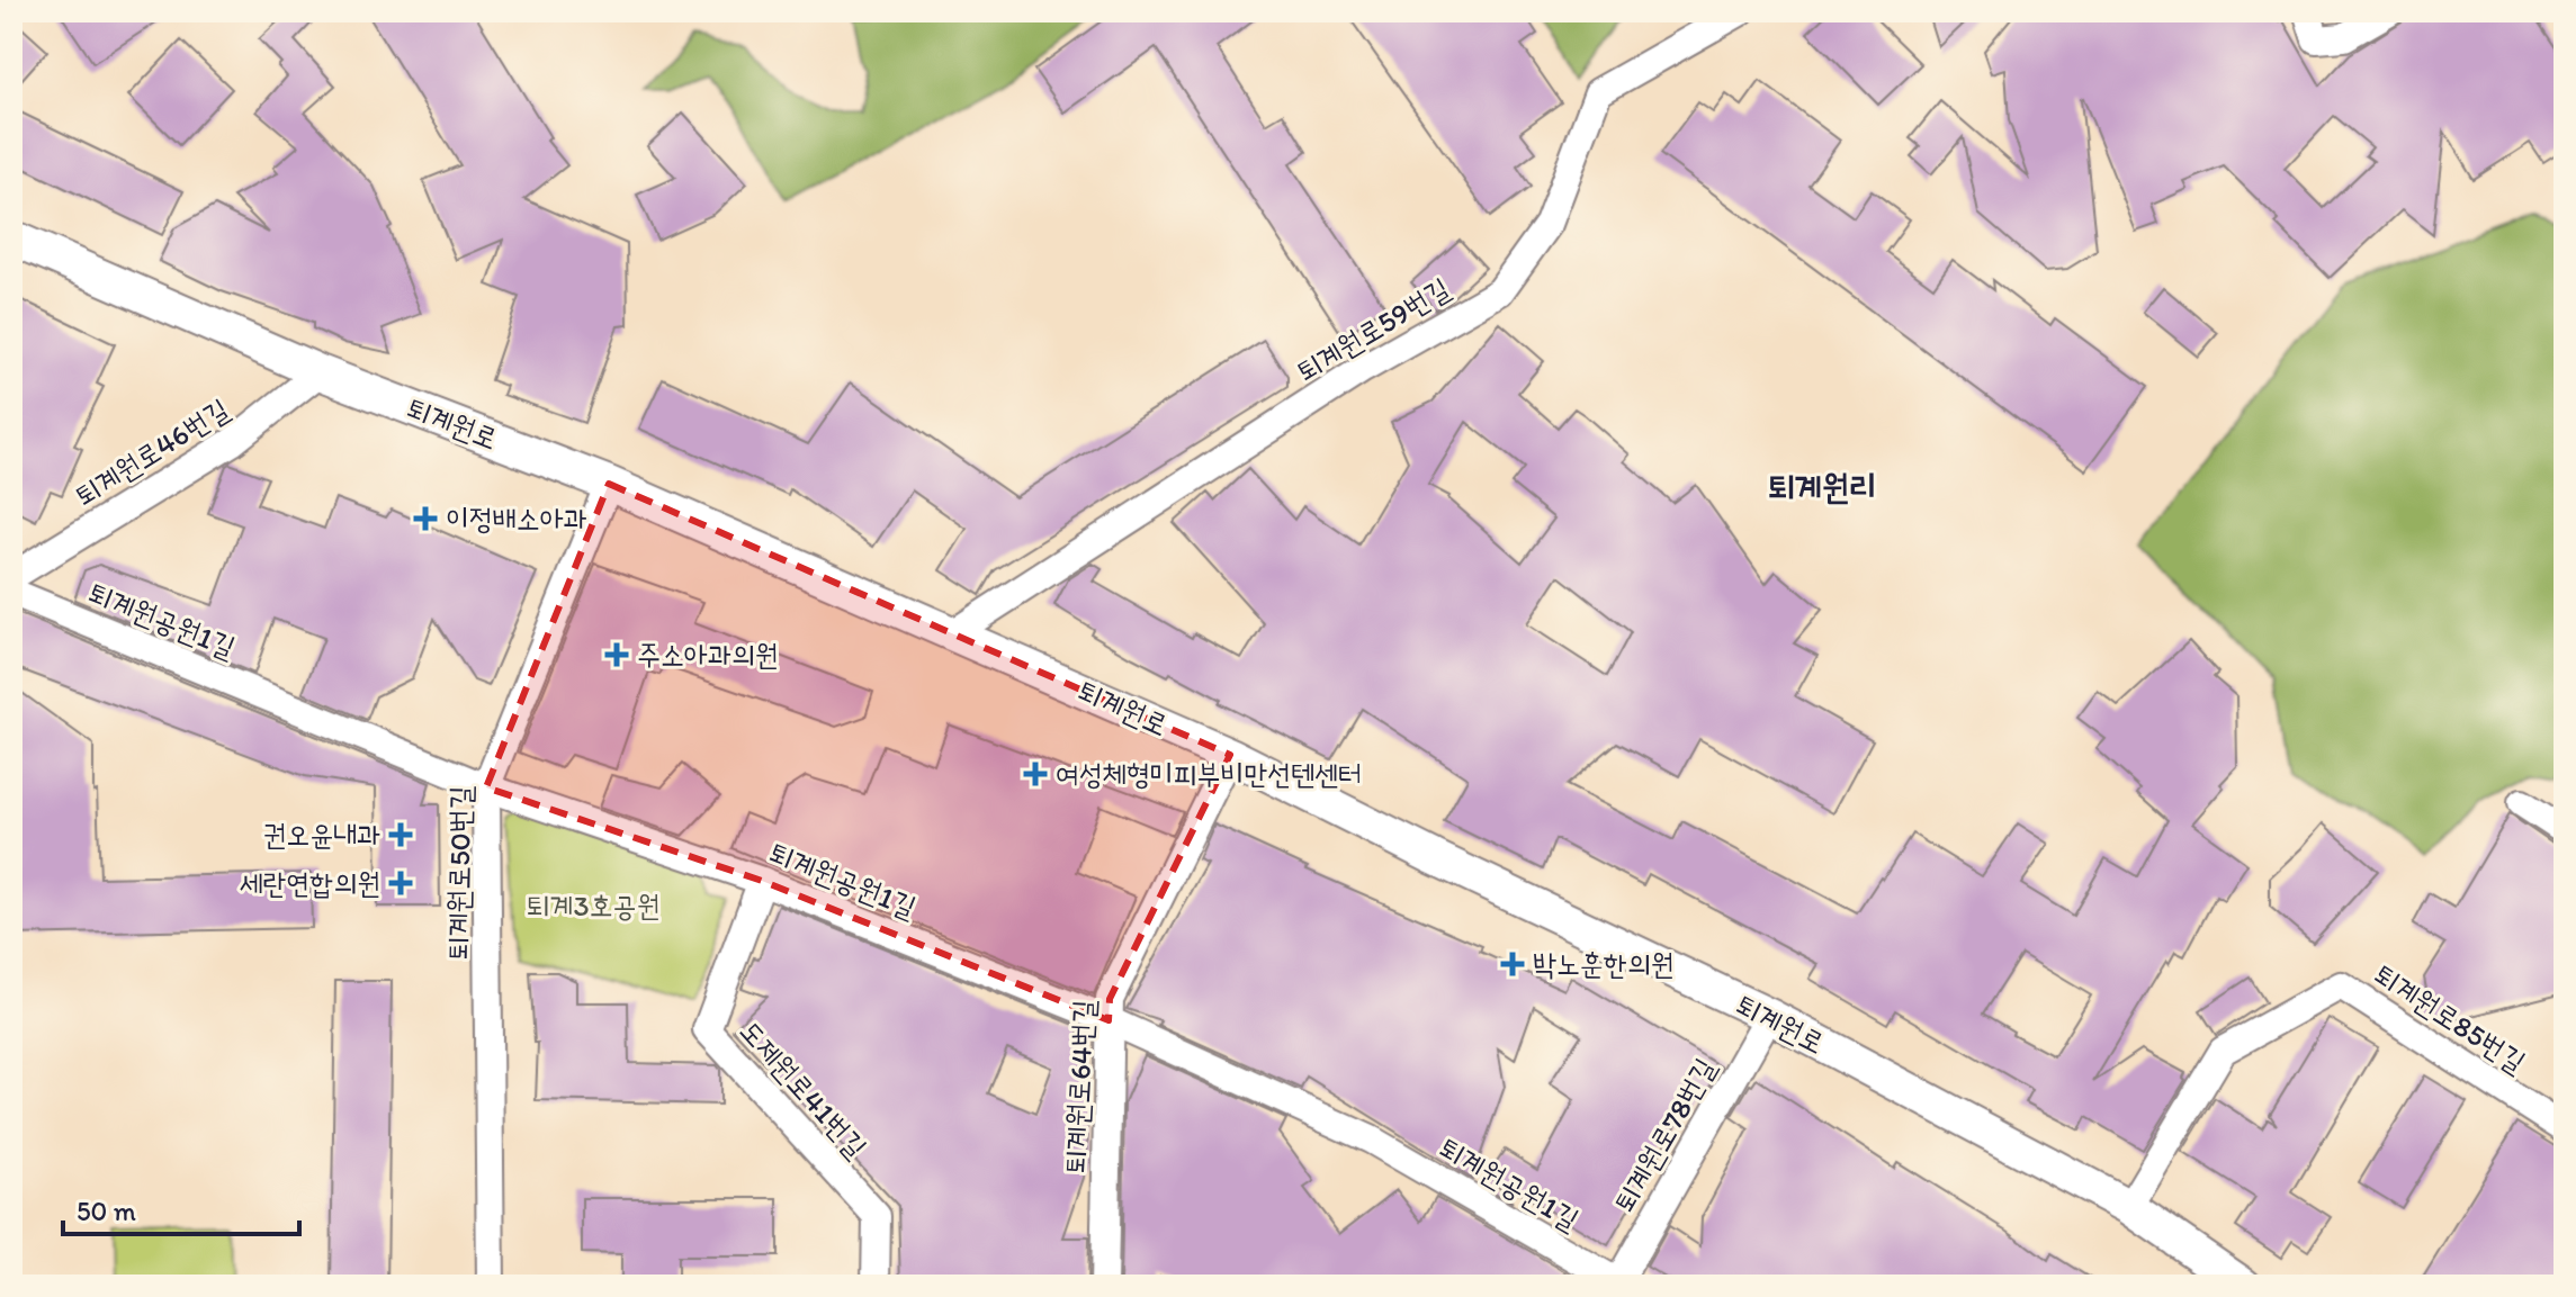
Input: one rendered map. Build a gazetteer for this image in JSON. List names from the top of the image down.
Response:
{
  "streets": {
    "street": [
      "퇴계원로59번길",
      "퇴계원로",
      "퇴계원로46번길",
      "퇴계원공원1길",
      "퇴계원로50번길",
      "퇴계원로85번길",
      "퇴계원로64번길",
      "도제원로41번길",
      "퇴계원로78번길"
    ]
  },
  "crossings": [
    ["퇴계원로59번길", "퇴계원로"],
    ["퇴계원로", "퇴계원로46번길"],
    ["퇴계원로", "퇴계원로50번길"],
    ["퇴계원로", "퇴계원로85번길"],
    ["퇴계원로", "퇴계원로64번길"],
    ["퇴계원로", "퇴계원로78번길"],
    ["퇴계원공원1길", "퇴계원로50번길"],
    ["퇴계원공원1길", "퇴계원로64번길"],
    ["퇴계원공원1길", "도제원로41번길"],
    ["퇴계원공원1길", "퇴계원로78번길"]
  ],
  "districts": ["퇴계원리"],
  "parks": ["퇴계3호공원"],
  "places": {
    "health": [
      "이정배소아과",
      "주소아과의원",
      "여성체형미피부비만선텐센터",
      "권오윤내과",
      "세란연합의원",
      "박노훈한의원"
    ]
  },
  "scale_bar": "50 m"
}
